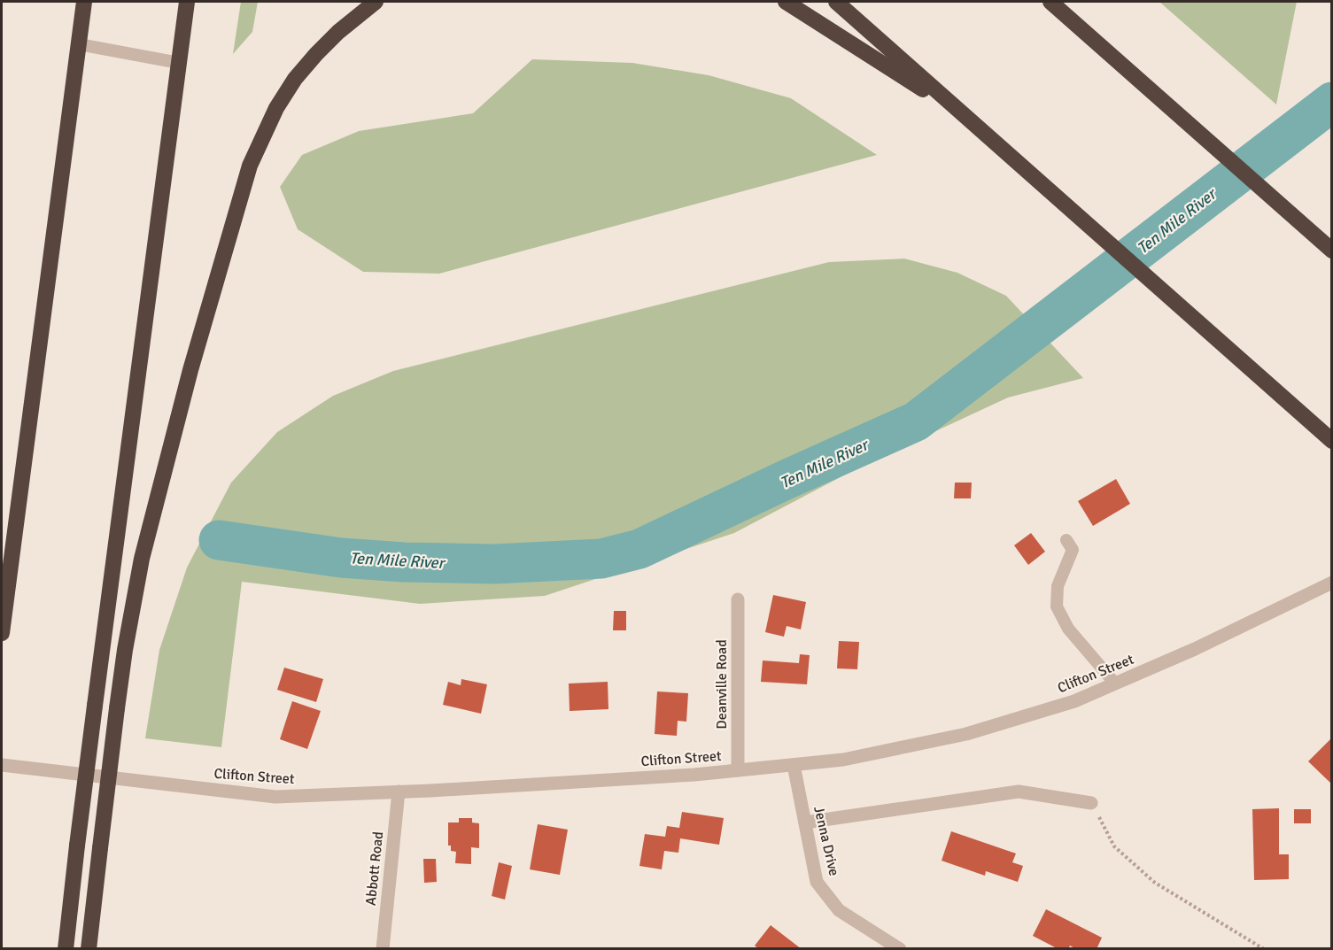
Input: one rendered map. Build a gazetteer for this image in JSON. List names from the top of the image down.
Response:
{
  "streets": {
    "street": [
      "Clifton Street",
      "Deanville Road",
      "Jenna Drive",
      "Abbott Road"
    ]
  },
  "crossings": [
    ["Clifton Street", "Deanville Road"],
    ["Clifton Street", "Jenna Drive"],
    ["Clifton Street", "Abbott Road"]
  ],
  "water": ["Ten Mile River"]
}
